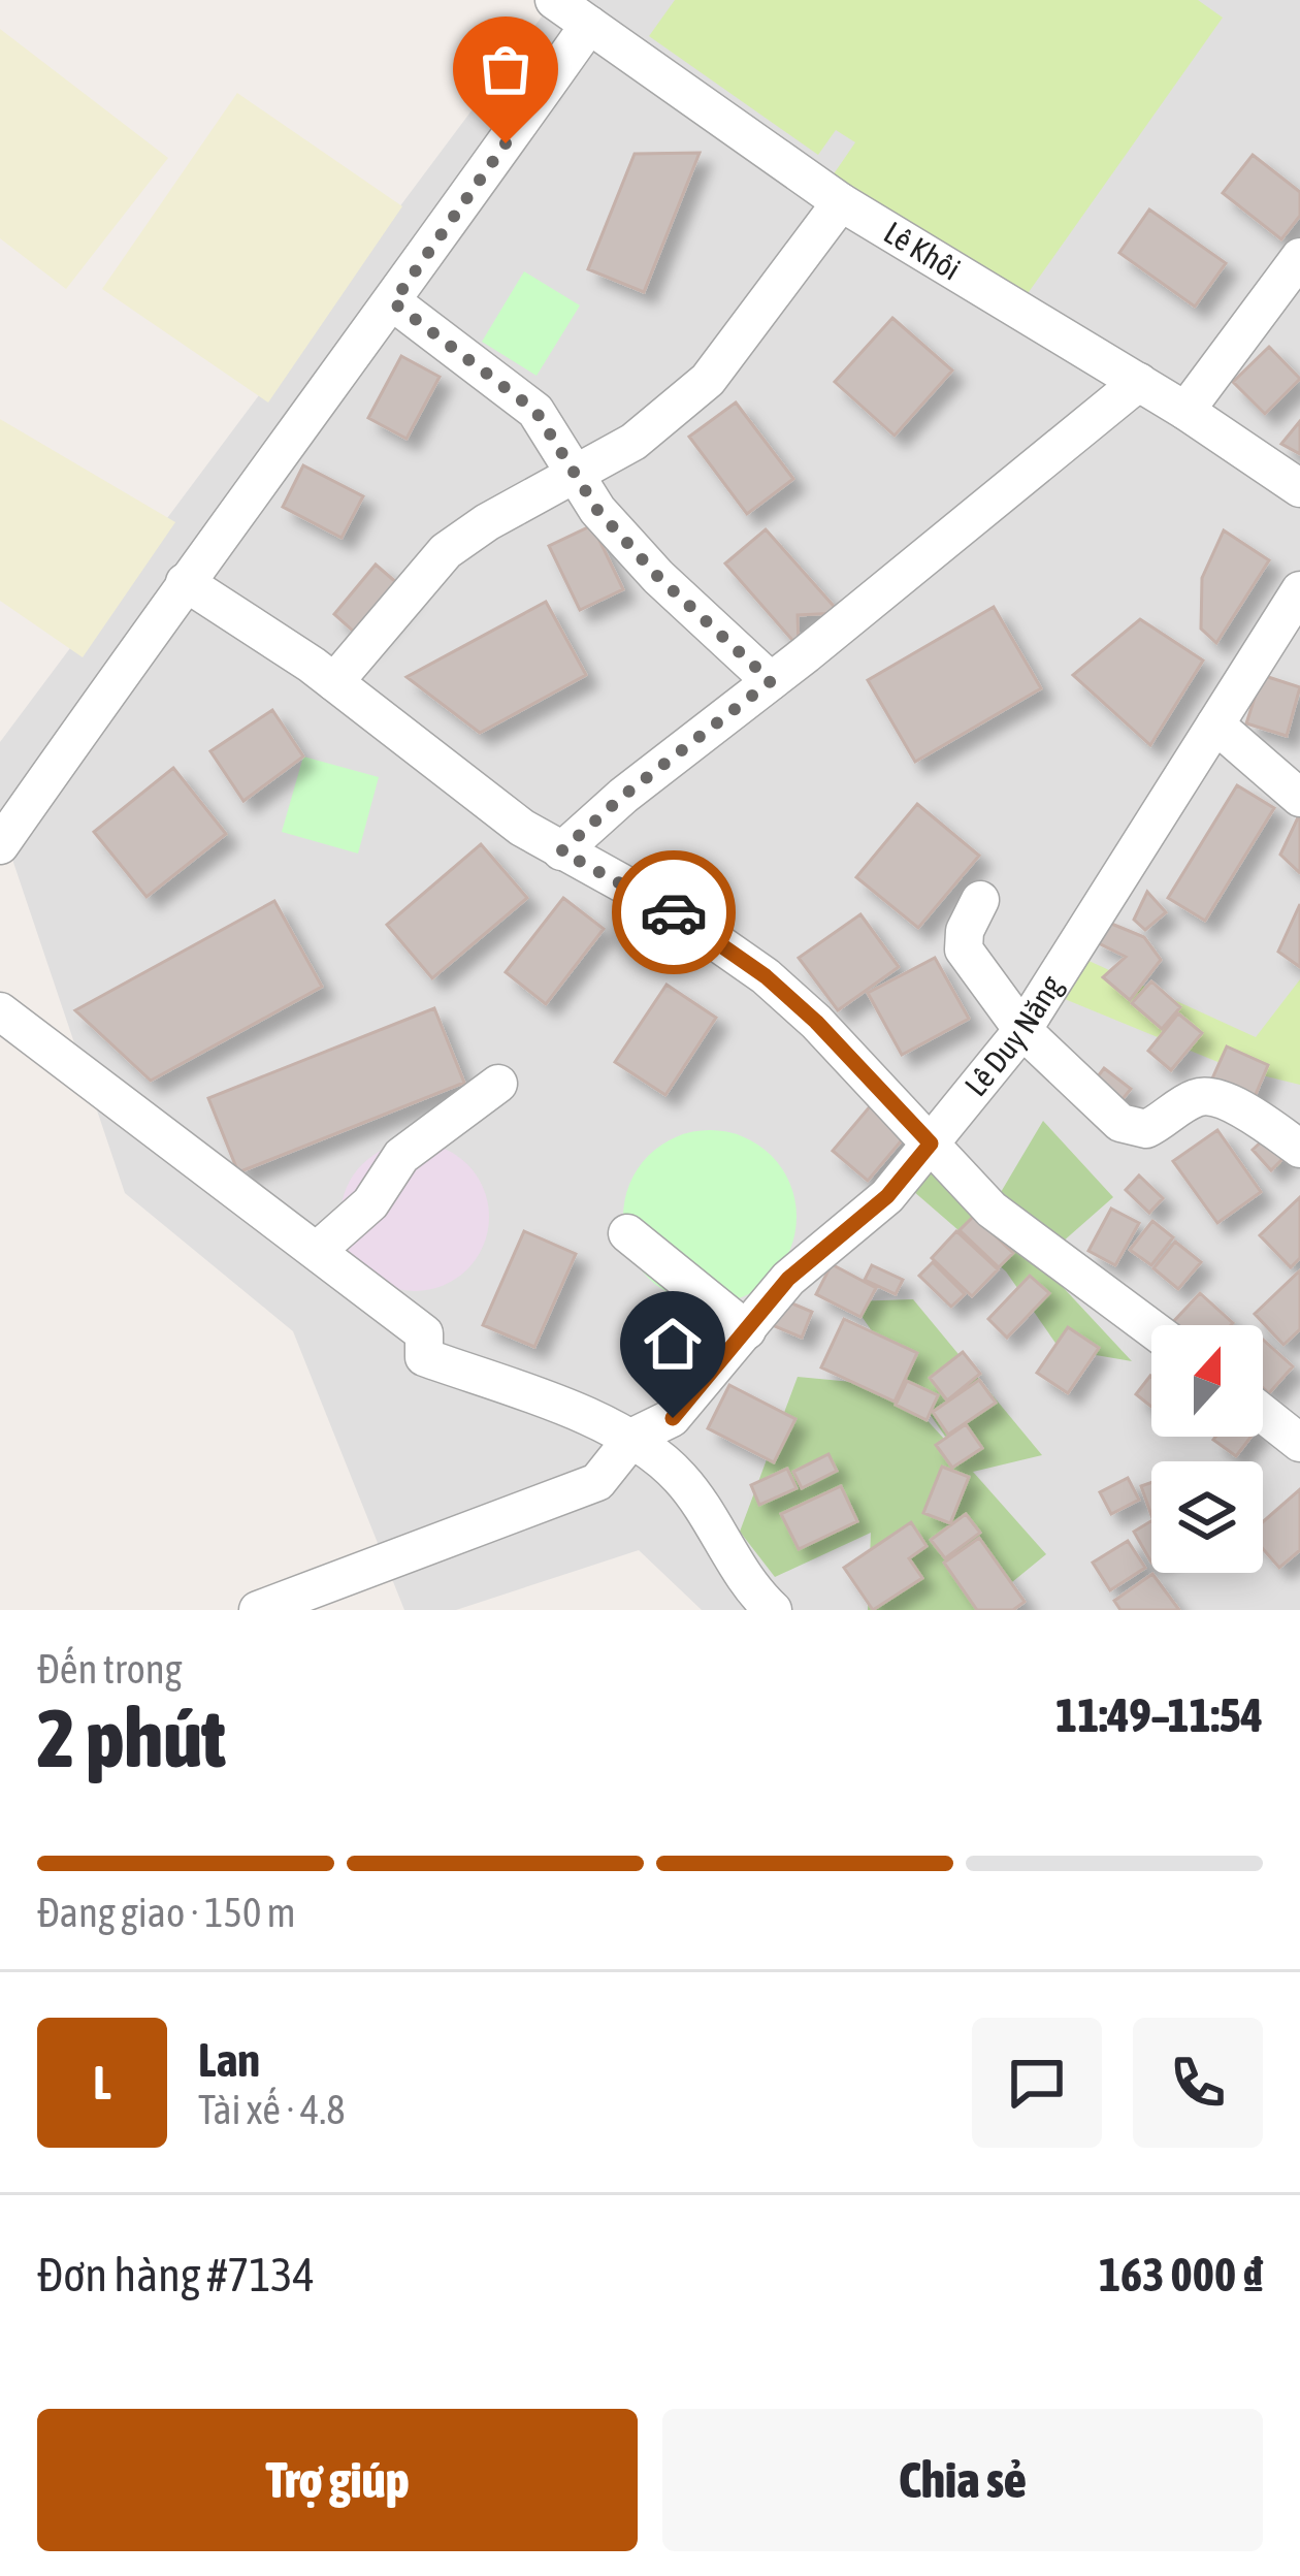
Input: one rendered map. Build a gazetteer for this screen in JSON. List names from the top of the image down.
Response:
{
  "streets": {
    "street": ["Lê Khôi", "Lê Duy Năng"]
  },
  "north": "top",
  "page": {
    "heading": ["2 phút", "Đến trong", "11:49–11:54"],
    "panel": [
      "Lan",
      "Tài xế · 4.8",
      "Đơn hàng #7134",
      "163 000 ₫"
    ],
    "bar": "Đang giao · 150 m",
    "round": "L",
    "buttons": ["Trợ giúp", "Chia sẻ"]
  }
}
